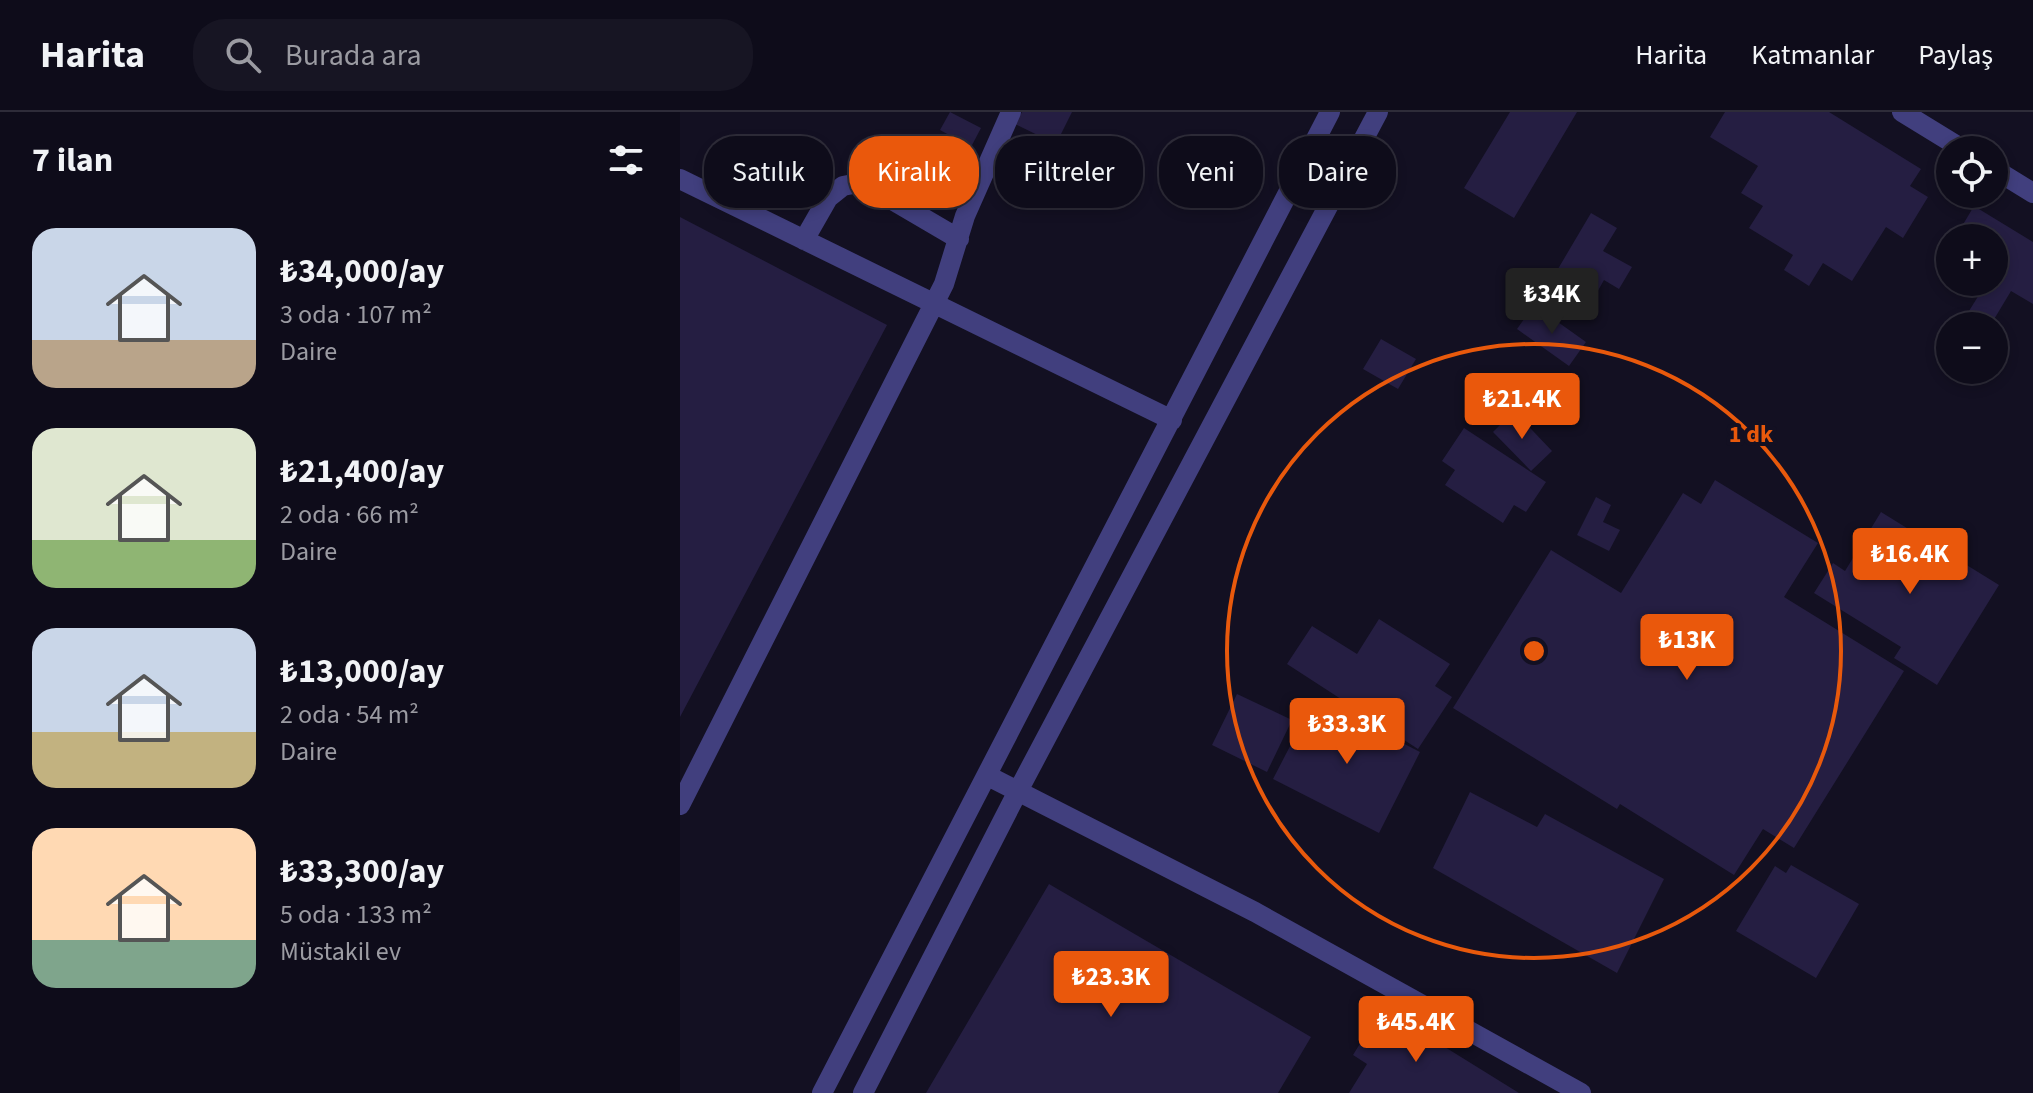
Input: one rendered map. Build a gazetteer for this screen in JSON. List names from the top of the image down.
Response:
{
  "page": {
    "header": "Harita",
    "search": "Burada ara",
    "nav": ["Harita", "Katmanlar", "Paylaş"],
    "heading": "7 ilan",
    "map_buttons": ["+", "−"],
    "chip": [
      "Satılık",
      "Kiralık",
      "Filtreler",
      "Yeni",
      "Daire"
    ],
    "list": [
      {
        "name": "₺34,000/ay",
        "note": "3 oda · 107 m² · Daire"
      },
      {
        "name": "₺21,400/ay",
        "note": "2 oda · 66 m² · Daire"
      },
      {
        "name": "₺13,000/ay",
        "note": "2 oda · 54 m² · Daire"
      },
      {
        "name": "₺33,300/ay",
        "note": "5 oda · 133 m² · Müstakil ev"
      }
    ],
    "price": [
      "₺34K",
      "₺21.4K",
      "₺16.4K",
      "₺13K",
      "₺33.3K",
      "₺23.3K",
      "₺45.4K"
    ]
  },
  "rings": ["1 dk"]
}
